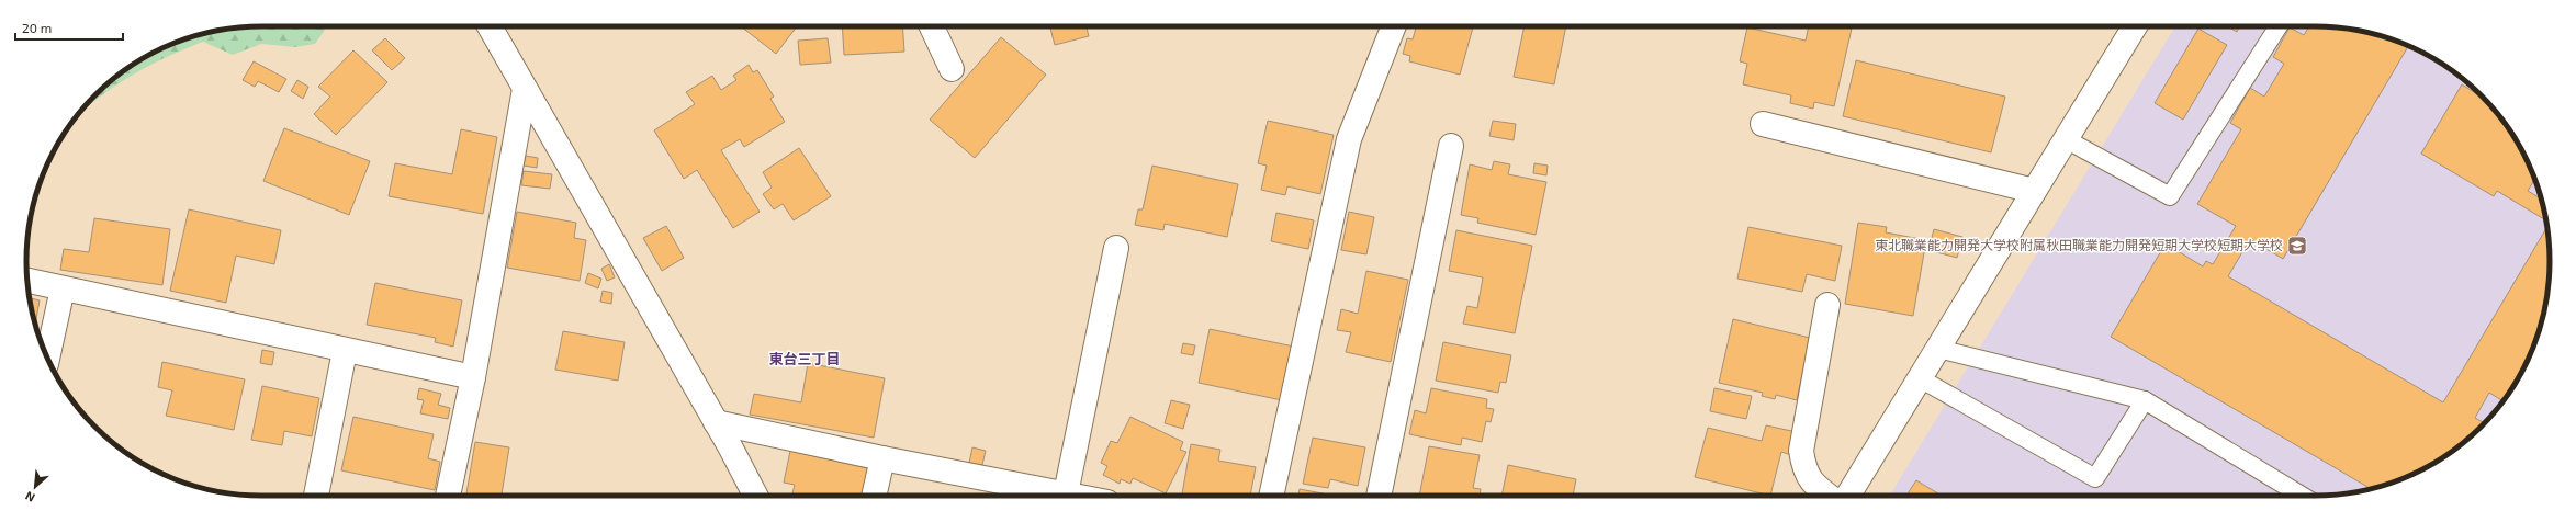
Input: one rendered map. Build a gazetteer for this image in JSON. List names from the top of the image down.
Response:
{
  "districts": ["東台三丁目"],
  "places": {
    "school or university": ["東北職業能力開発大学校附属秋田職業能力開発短期大学校短期大学校"]
  },
  "scale_bar": "20 m",
  "north": "bottom left"
}
